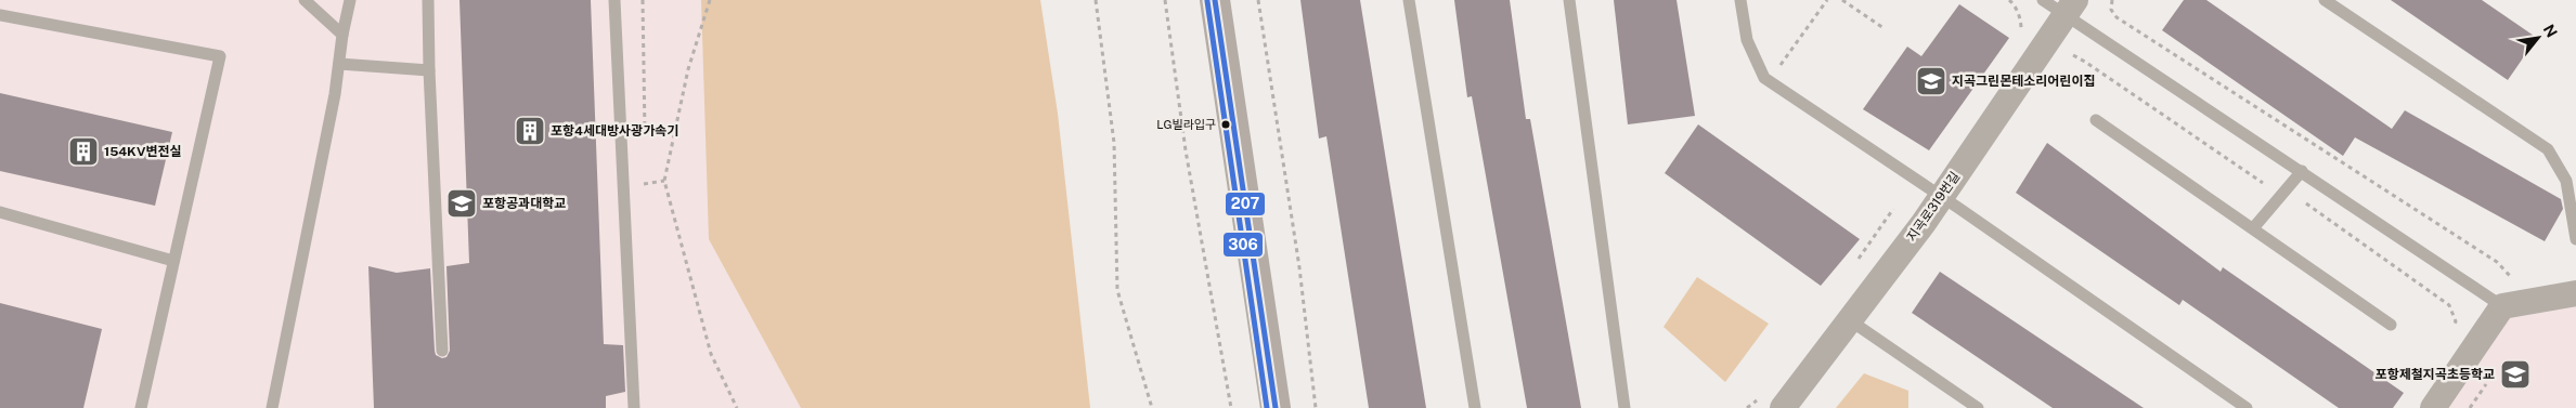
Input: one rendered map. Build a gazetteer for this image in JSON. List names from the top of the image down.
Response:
{
  "streets": {
    "street": ["지곡로319번길"]
  },
  "places": {
    "school or university": ["지곡그린몬테소리어린이집", "포항공과대학교", "포항제철지곡초등학교"],
    "other": ["LG빌라입구"],
    "building": ["포항4세대방사광가속기", "154KV변전실"]
  },
  "lines": ["transit line 207", "transit line 306"],
  "north": "top right"
}
